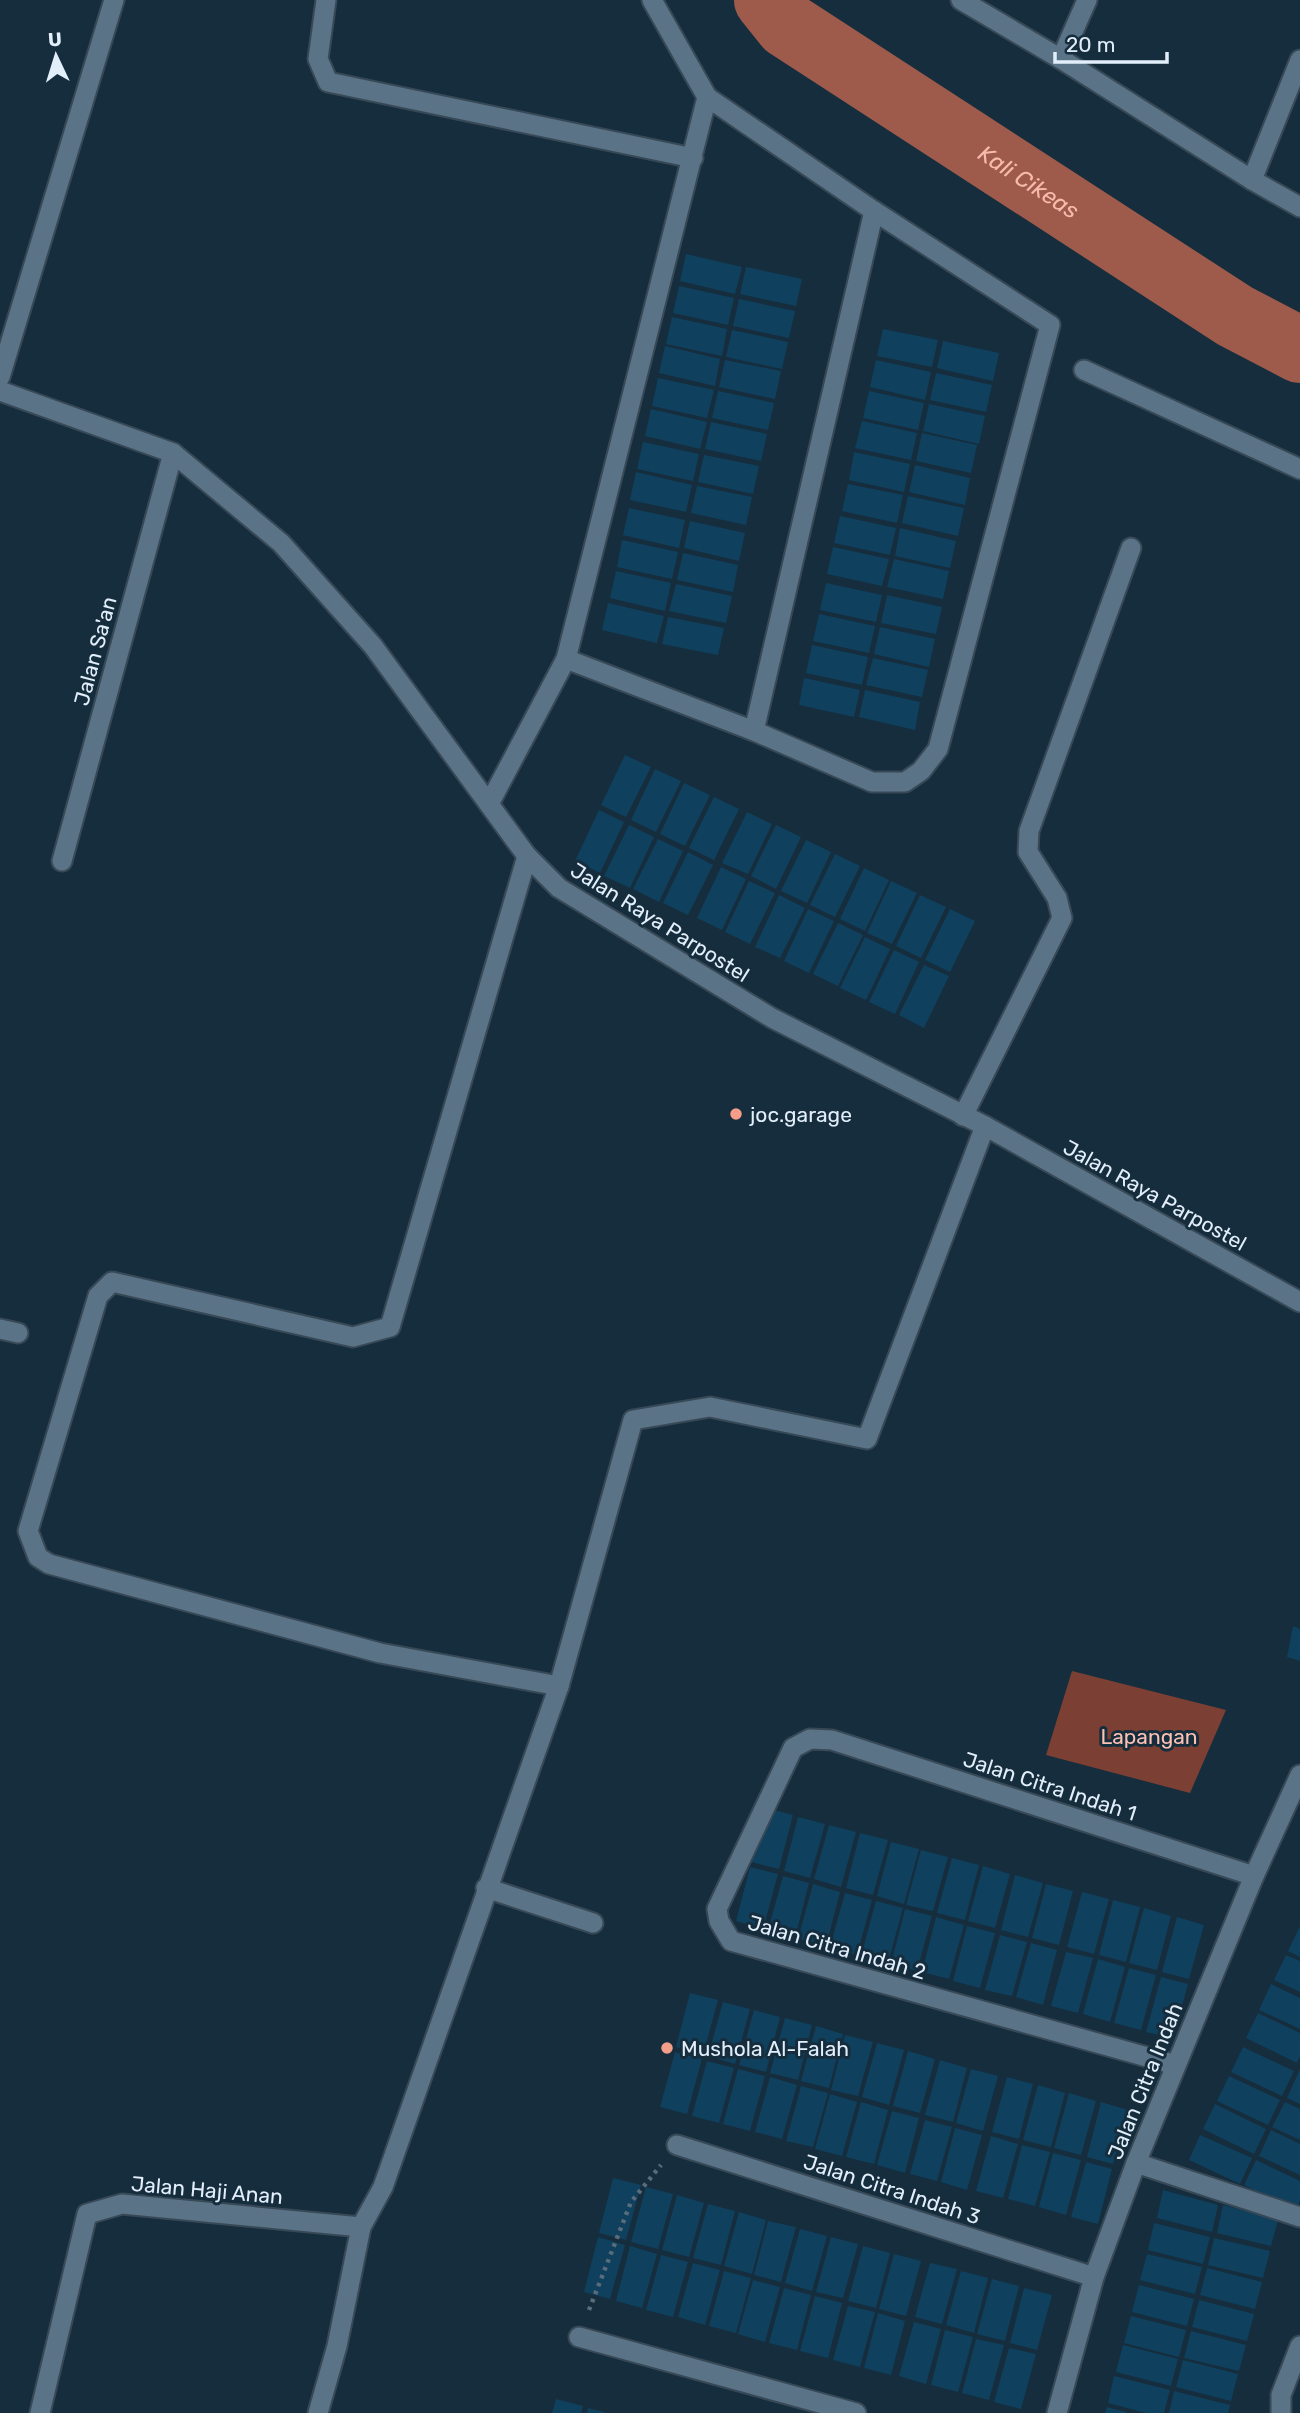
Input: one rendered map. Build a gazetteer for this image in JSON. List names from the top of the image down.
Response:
{
  "streets": {
    "street": [
      "Jalan Sa'an",
      "Jalan Raya Parpostel",
      "Jalan Citra Indah 1",
      "Jalan Citra Indah 2",
      "Jalan Citra Indah",
      "Jalan Citra Indah 3",
      "Jalan Haji Anan"
    ]
  },
  "crossings": [
    ["Jalan Sa'an", "Jalan Raya Parpostel"],
    ["Jalan Citra Indah 1", "Jalan Citra Indah 2"],
    ["Jalan Citra Indah 1", "Jalan Citra Indah"],
    ["Jalan Citra Indah 2", "Jalan Citra Indah"],
    ["Jalan Citra Indah", "Jalan Citra Indah 3"]
  ],
  "water": ["Kali Cikeas"],
  "parks": ["Lapangan"],
  "places": ["joc.garage", "Mushola Al-Falah"],
  "scale_bar": "20 m",
  "north": "top"
}
